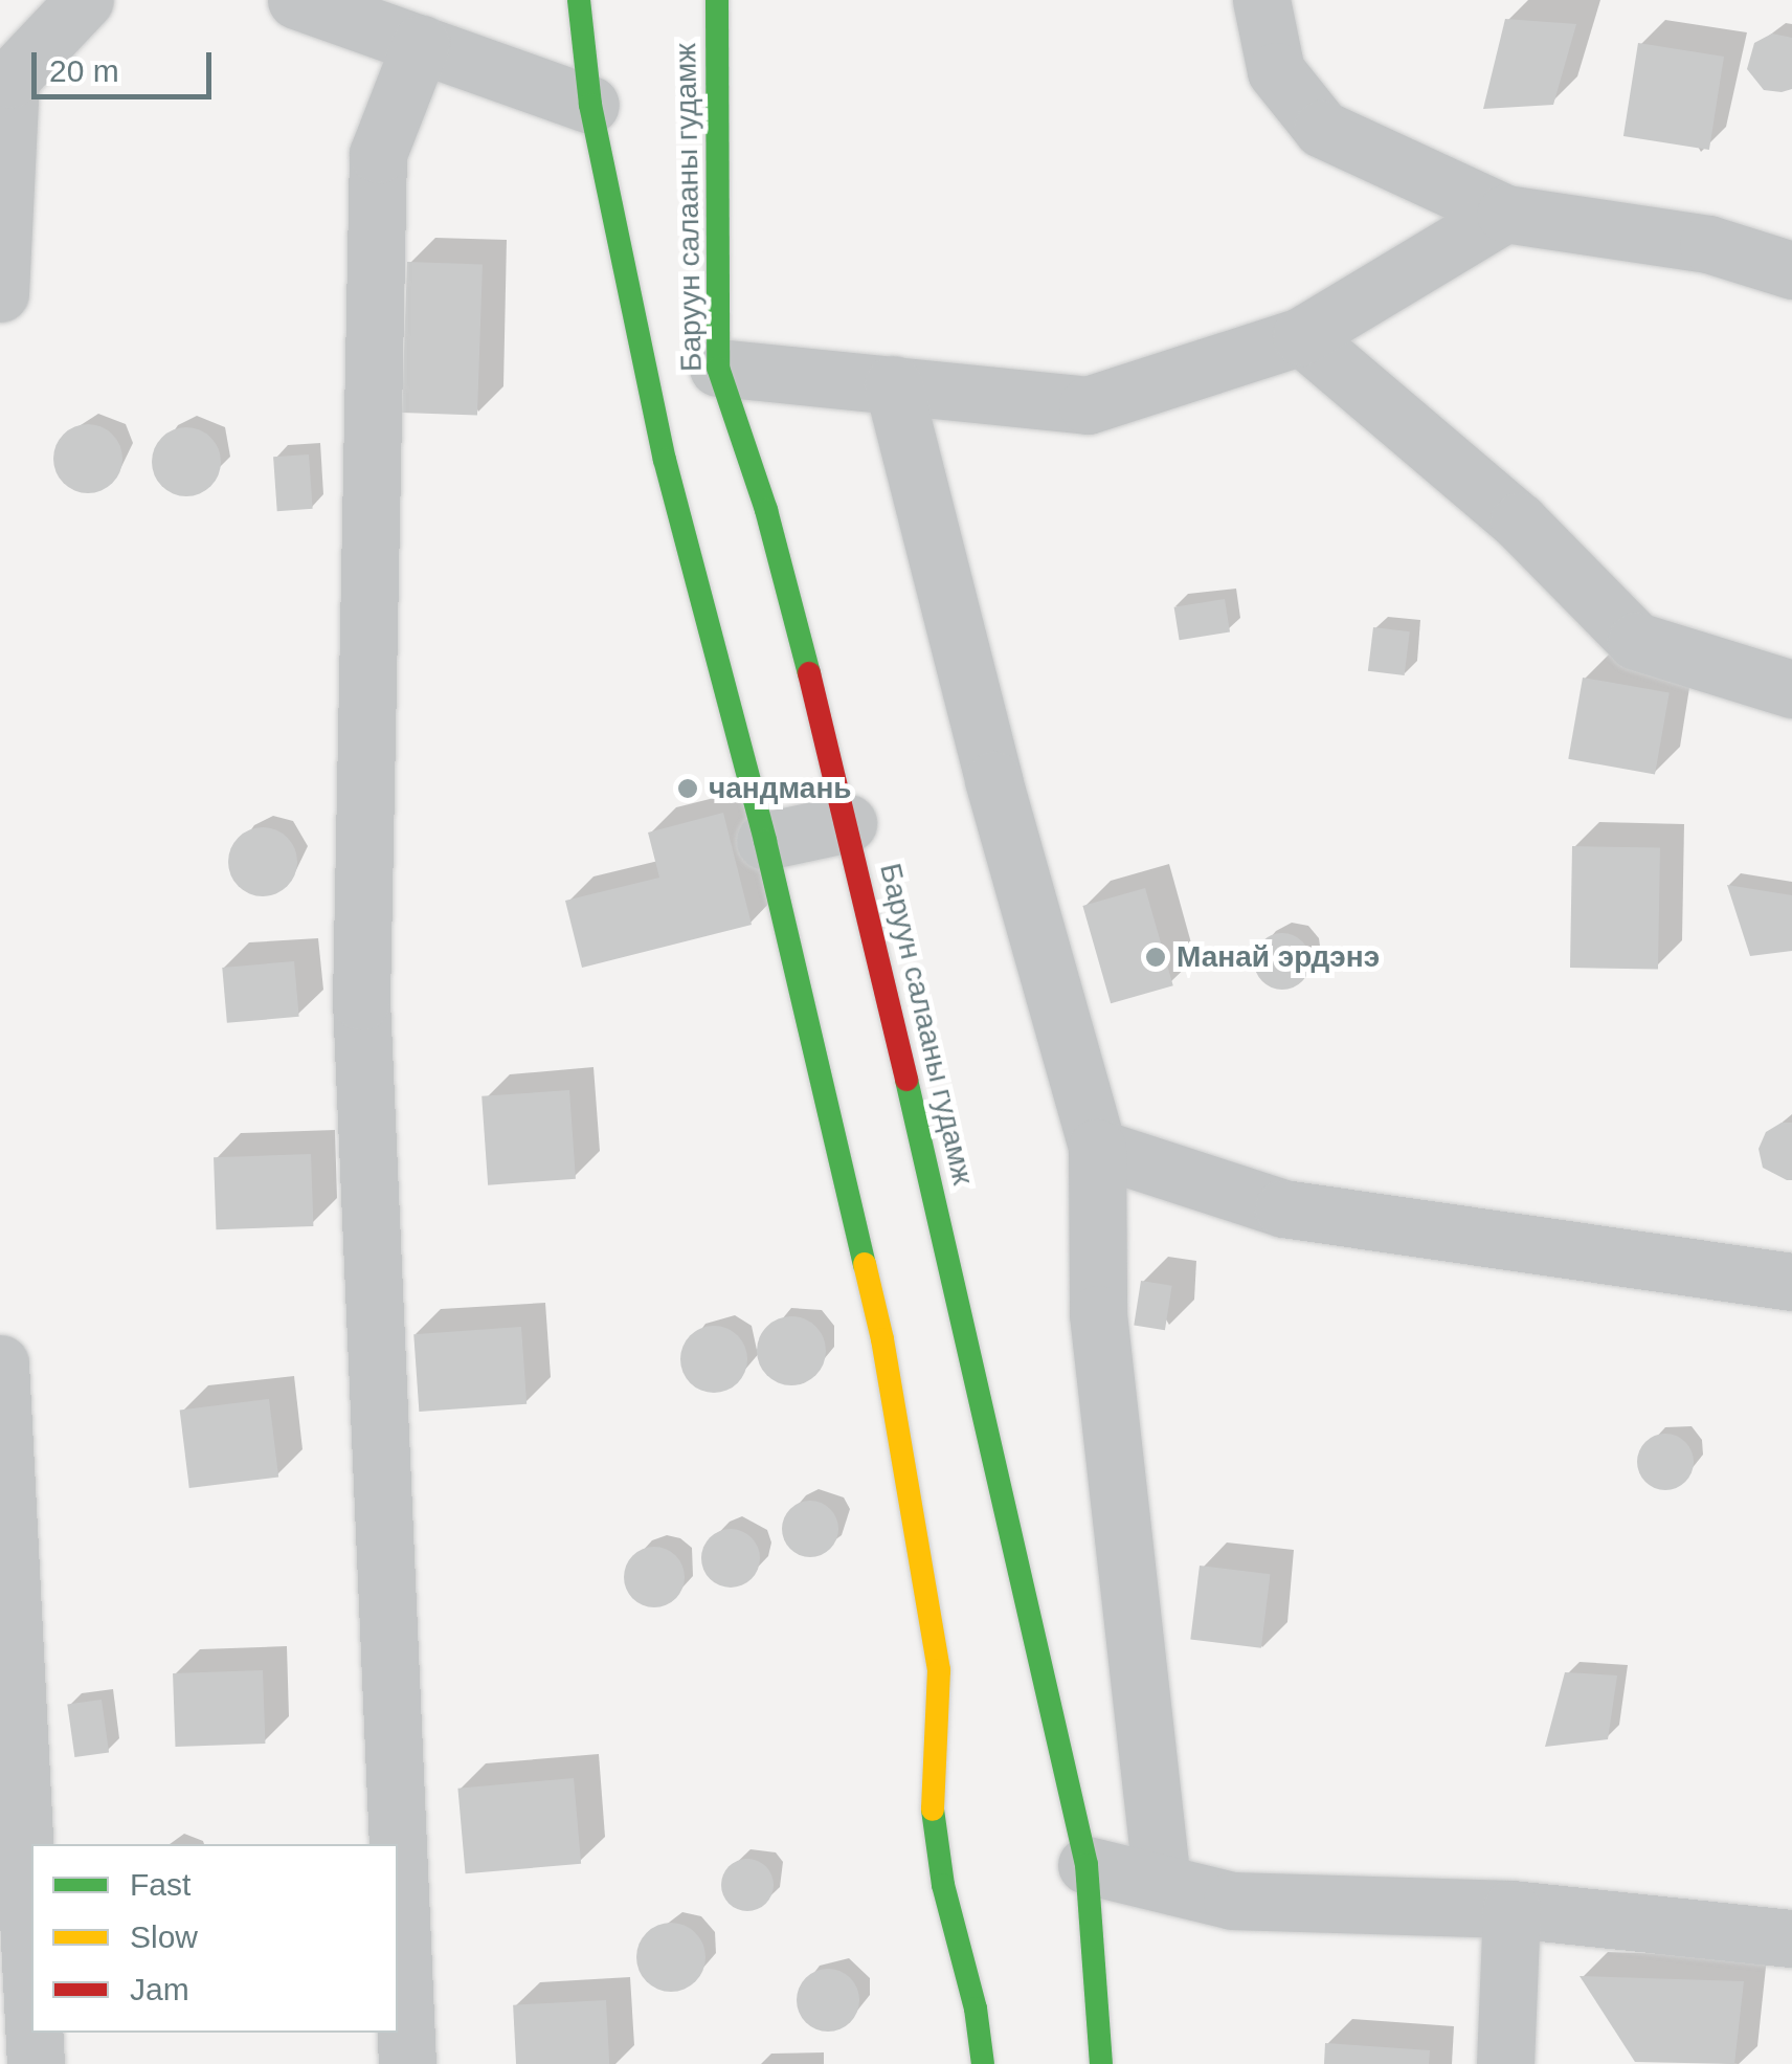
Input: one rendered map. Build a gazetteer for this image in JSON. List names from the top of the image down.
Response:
{
  "streets": {
    "main road": ["Баруун салааны гудамж"]
  },
  "places": ["чандмань", "Манай эрдэнэ"],
  "legend": ["Fast", "Slow", "Jam"],
  "scale_bar": "20 m"
}
